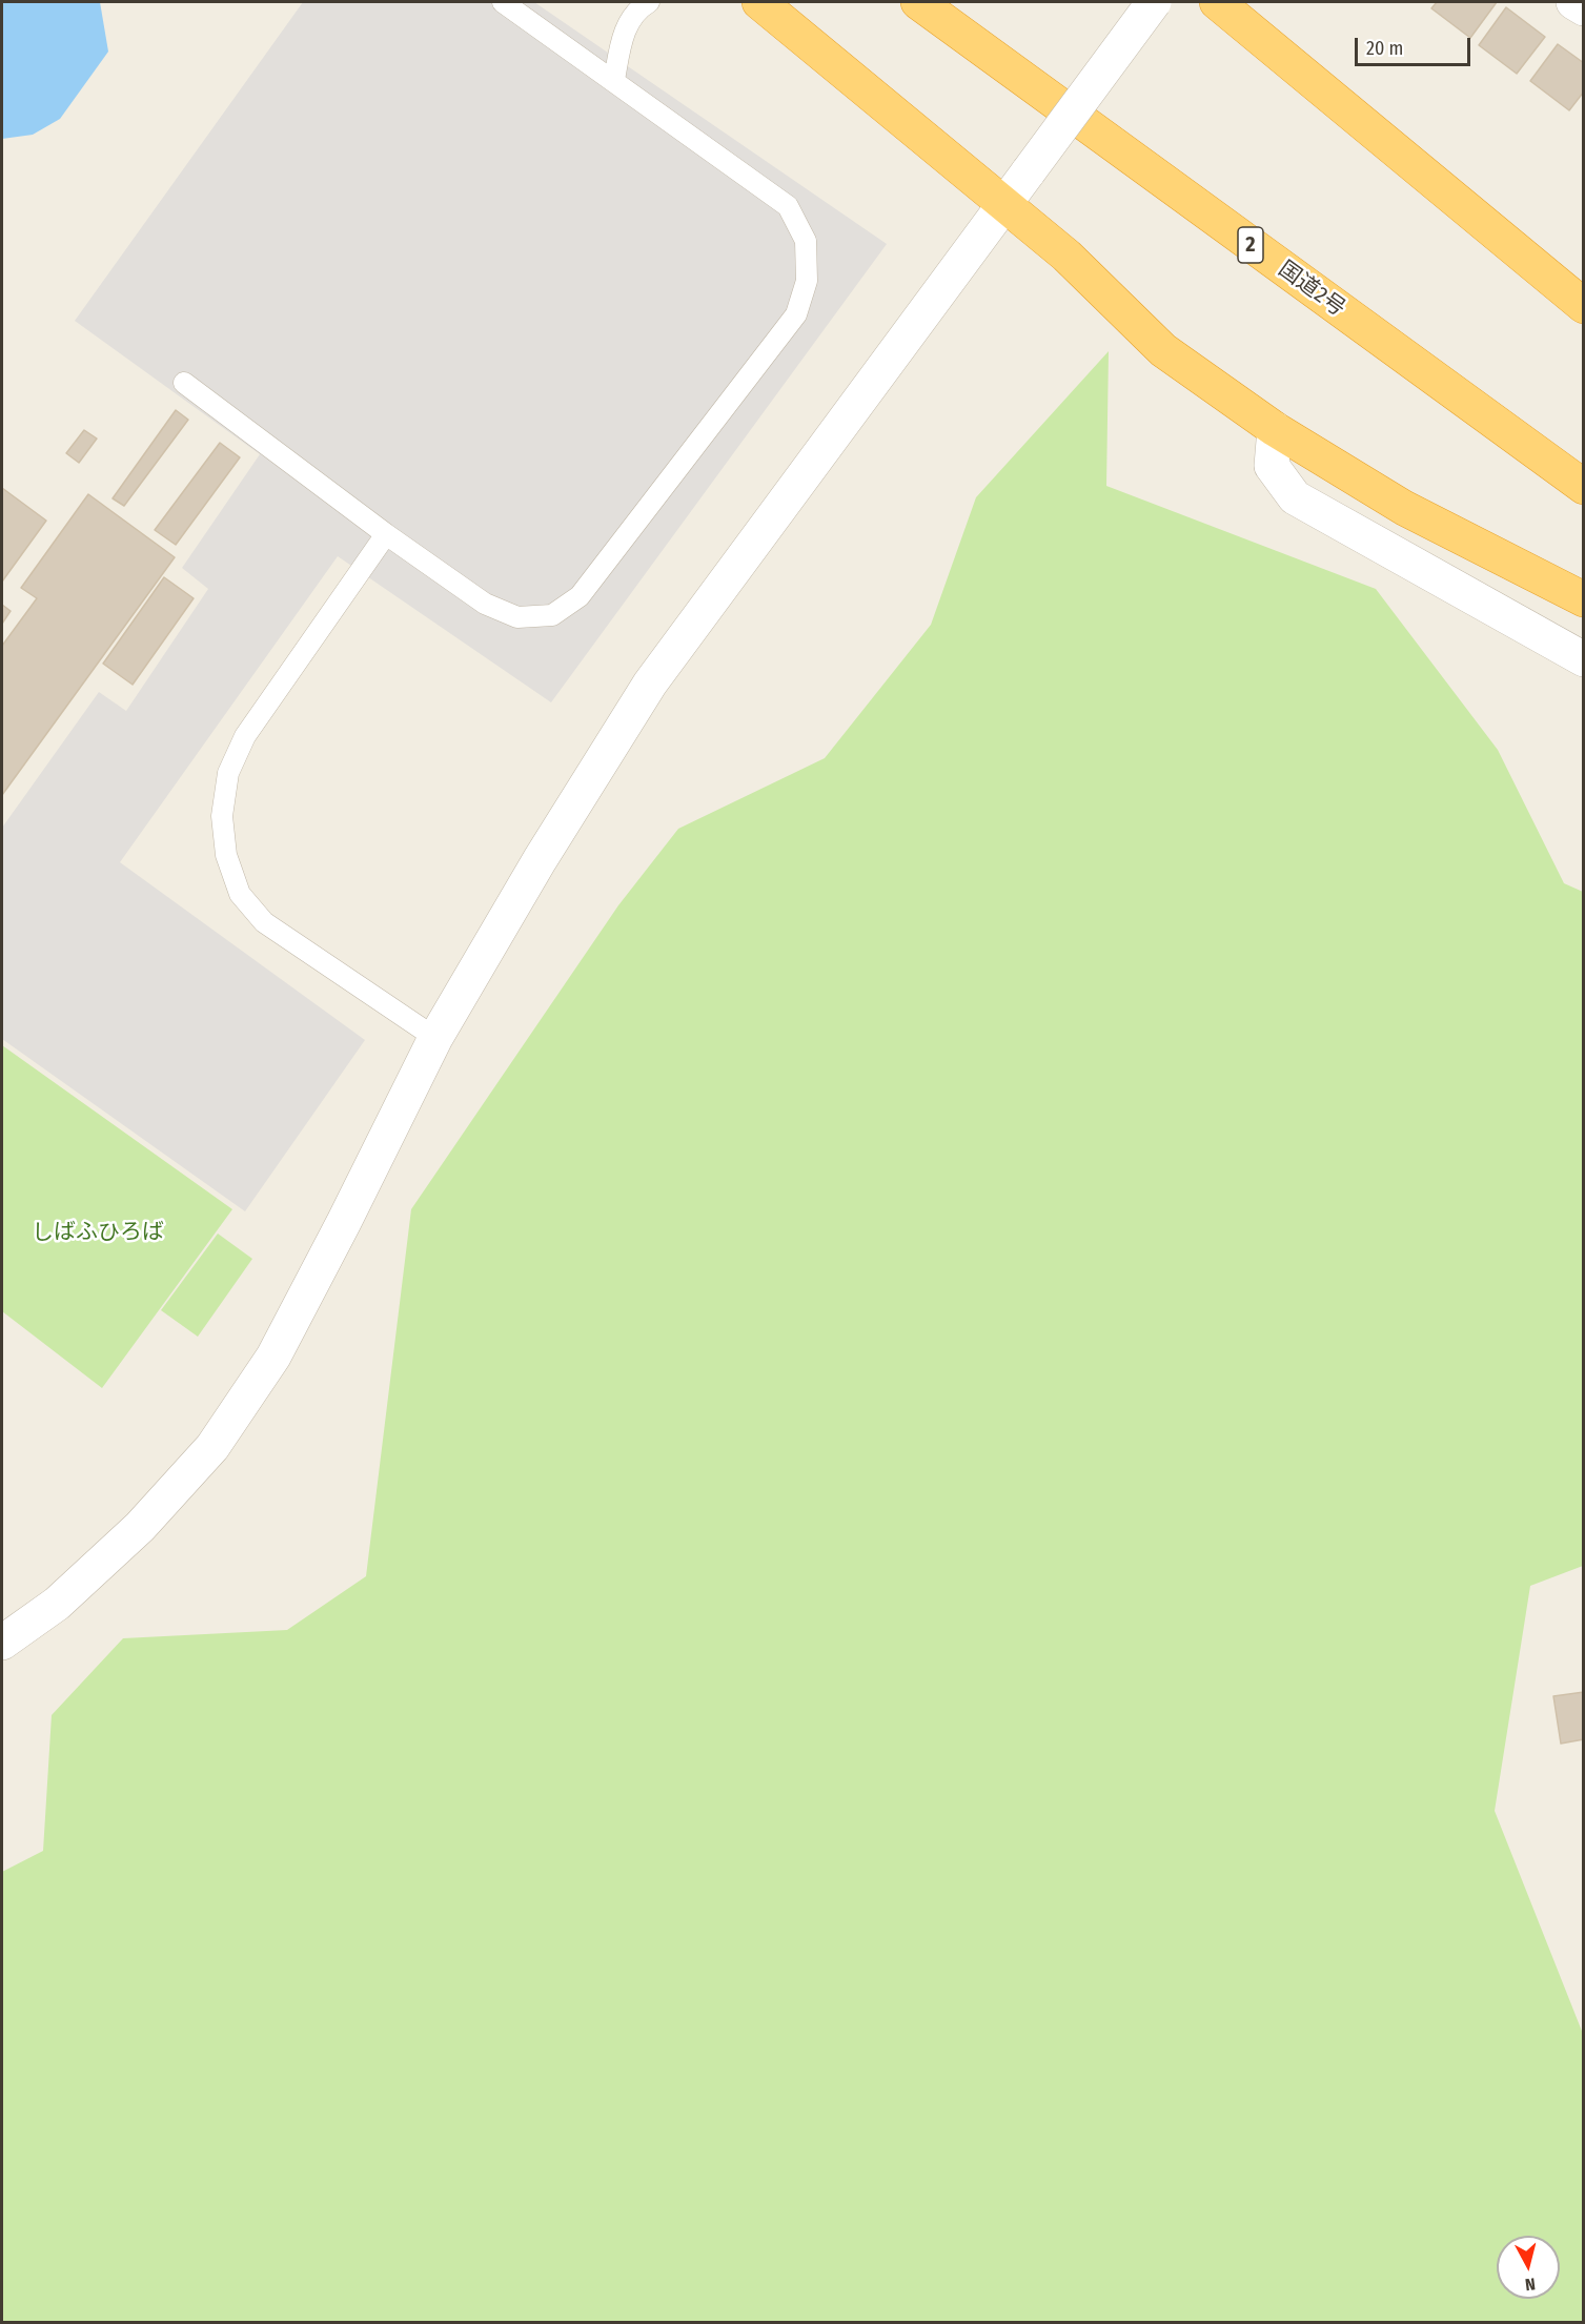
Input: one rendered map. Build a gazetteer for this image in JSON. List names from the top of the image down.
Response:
{
  "streets": {
    "highway": ["2", "国道2号"]
  },
  "parks": ["しばふひろば"],
  "scale_bar": "20 m",
  "north": "bottom"
}
